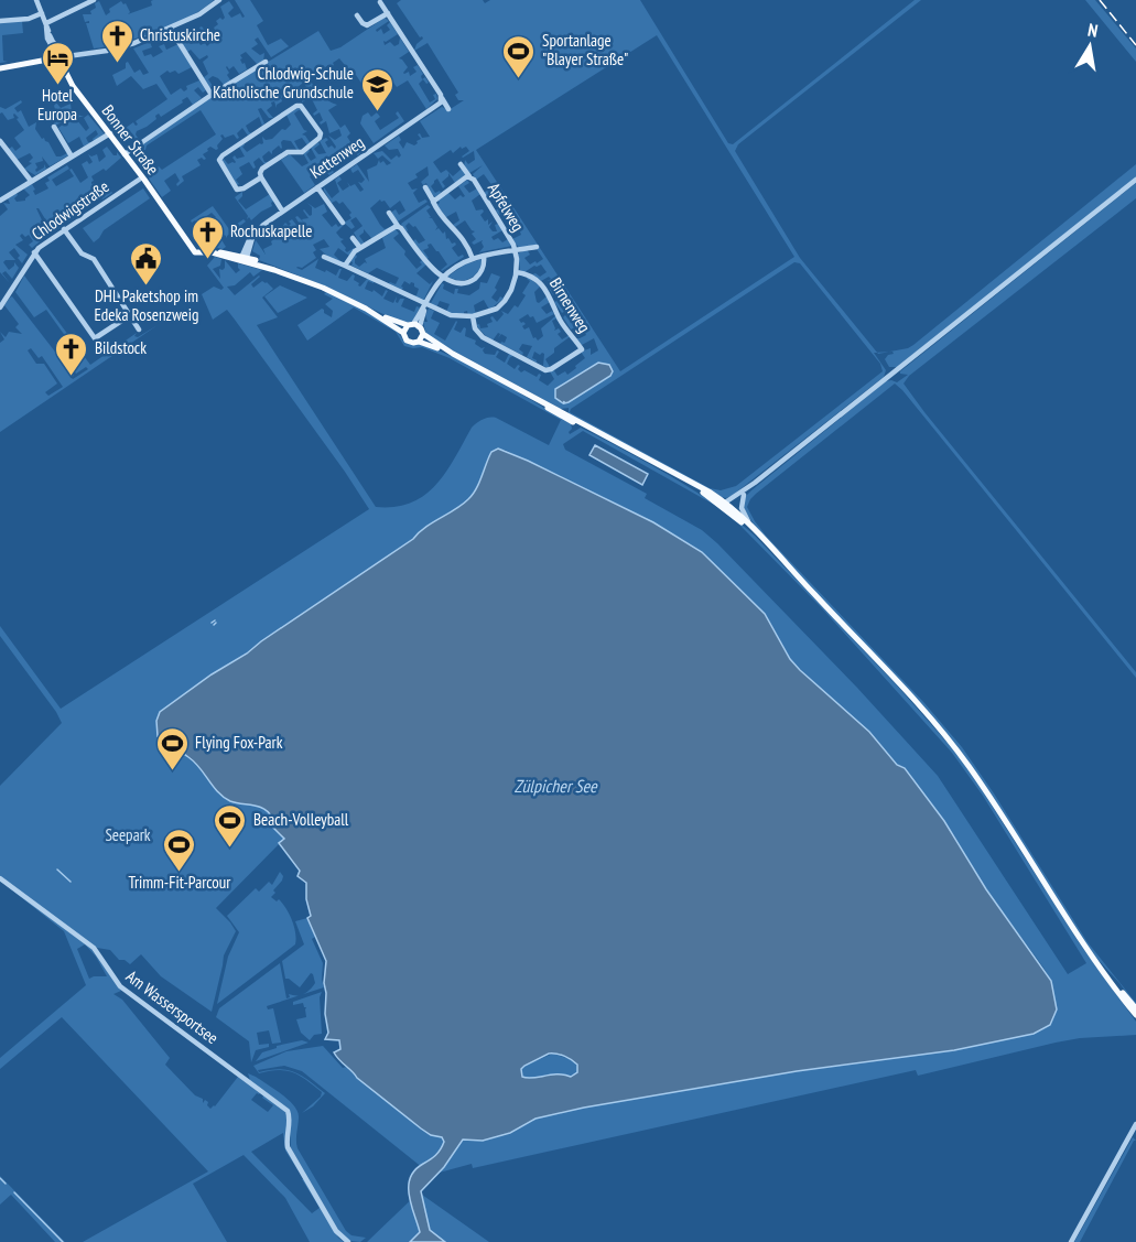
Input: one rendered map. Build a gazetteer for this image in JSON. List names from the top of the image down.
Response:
{
  "streets": {
    "main road": ["Bonner Straße"],
    "street": [
      "Kettenweg",
      "Apfelweg",
      "Chlodwigstraße",
      "Birnenweg",
      "Am Wassersportsee"
    ]
  },
  "crossings": [
    ["Bonner Straße", "Kettenweg"],
    ["Bonner Straße", "Chlodwigstraße"]
  ],
  "water": ["Zülpicher See"],
  "parks": ["Seepark"],
  "places": {
    "church": ["Christuskirche", "Rochuskapelle", "Bildstock"],
    "sports": [
      "Sportanlage \"Blayer Straße\"",
      "Flying Fox-Park",
      "Beach-Volleyball",
      "Trimm-Fit-Parcour"
    ],
    "hotel": ["Hotel Europa"],
    "school or university": ["Chlodwig-Schule Katholische Grundschule"],
    "public building": ["DHL Paketshop im Edeka Rosenzweig"]
  },
  "north": "top"
}
